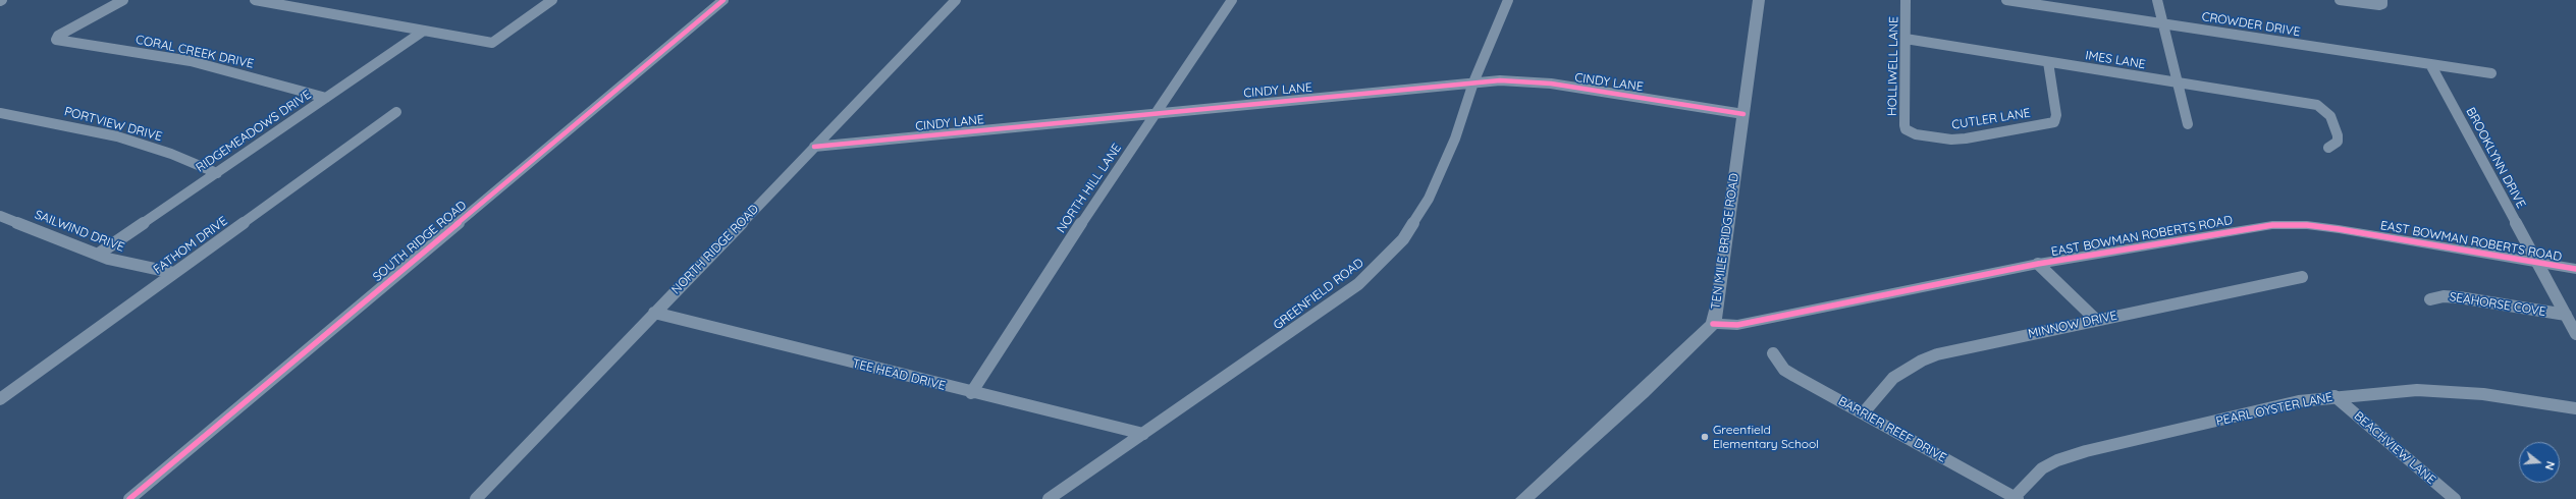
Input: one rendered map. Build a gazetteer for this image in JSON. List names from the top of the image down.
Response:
{
  "streets": {
    "street": [
      "CROWDER DRIVE",
      "CORAL CREEK DRIVE",
      "IMES LANE",
      "HOLLIWELL LANE",
      "CINDY LANE",
      "CUTLER LANE",
      "PORTVIEW DRIVE",
      "RIDGEMEADOWS DRIVE",
      "BROOKLYNN DRIVE",
      "NORTH HILL LANE",
      "SAILWIND DRIVE",
      "EAST BOWMAN ROBERTS ROAD",
      "SOUTH RIDGE ROAD",
      "TEN MILE BRIDGE ROAD",
      "FATHOM DRIVE",
      "NORTH RIDGE ROAD",
      "GREENFIELD ROAD",
      "SEAHORSE COVE",
      "MINNOW DRIVE",
      "TEE HEAD DRIVE",
      "PEARL OYSTER LANE",
      "BARRIER REEF DRIVE",
      "BEACHVIEW LANE"
    ]
  },
  "crossings": [
    ["CROWDER DRIVE", "BROOKLYNN DRIVE"],
    ["CORAL CREEK DRIVE", "RIDGEMEADOWS DRIVE"],
    ["IMES LANE", "HOLLIWELL LANE"],
    ["IMES LANE", "CUTLER LANE"],
    ["HOLLIWELL LANE", "CUTLER LANE"],
    ["CINDY LANE", "NORTH HILL LANE"],
    ["CINDY LANE", "TEN MILE BRIDGE ROAD"],
    ["CINDY LANE", "NORTH RIDGE ROAD"],
    ["CINDY LANE", "GREENFIELD ROAD"],
    ["PORTVIEW DRIVE", "RIDGEMEADOWS DRIVE"],
    ["RIDGEMEADOWS DRIVE", "SAILWIND DRIVE"],
    ["BROOKLYNN DRIVE", "EAST BOWMAN ROBERTS ROAD"],
    ["BROOKLYNN DRIVE", "SEAHORSE COVE"],
    ["NORTH HILL LANE", "TEE HEAD DRIVE"],
    ["SAILWIND DRIVE", "FATHOM DRIVE"],
    ["EAST BOWMAN ROBERTS ROAD", "TEN MILE BRIDGE ROAD"],
    ["NORTH RIDGE ROAD", "TEE HEAD DRIVE"],
    ["GREENFIELD ROAD", "TEE HEAD DRIVE"],
    ["MINNOW DRIVE", "BARRIER REEF DRIVE"],
    ["PEARL OYSTER LANE", "BARRIER REEF DRIVE"],
    ["PEARL OYSTER LANE", "BEACHVIEW LANE"]
  ],
  "places": ["Greenfield Elementary School"],
  "north": "right"
}
